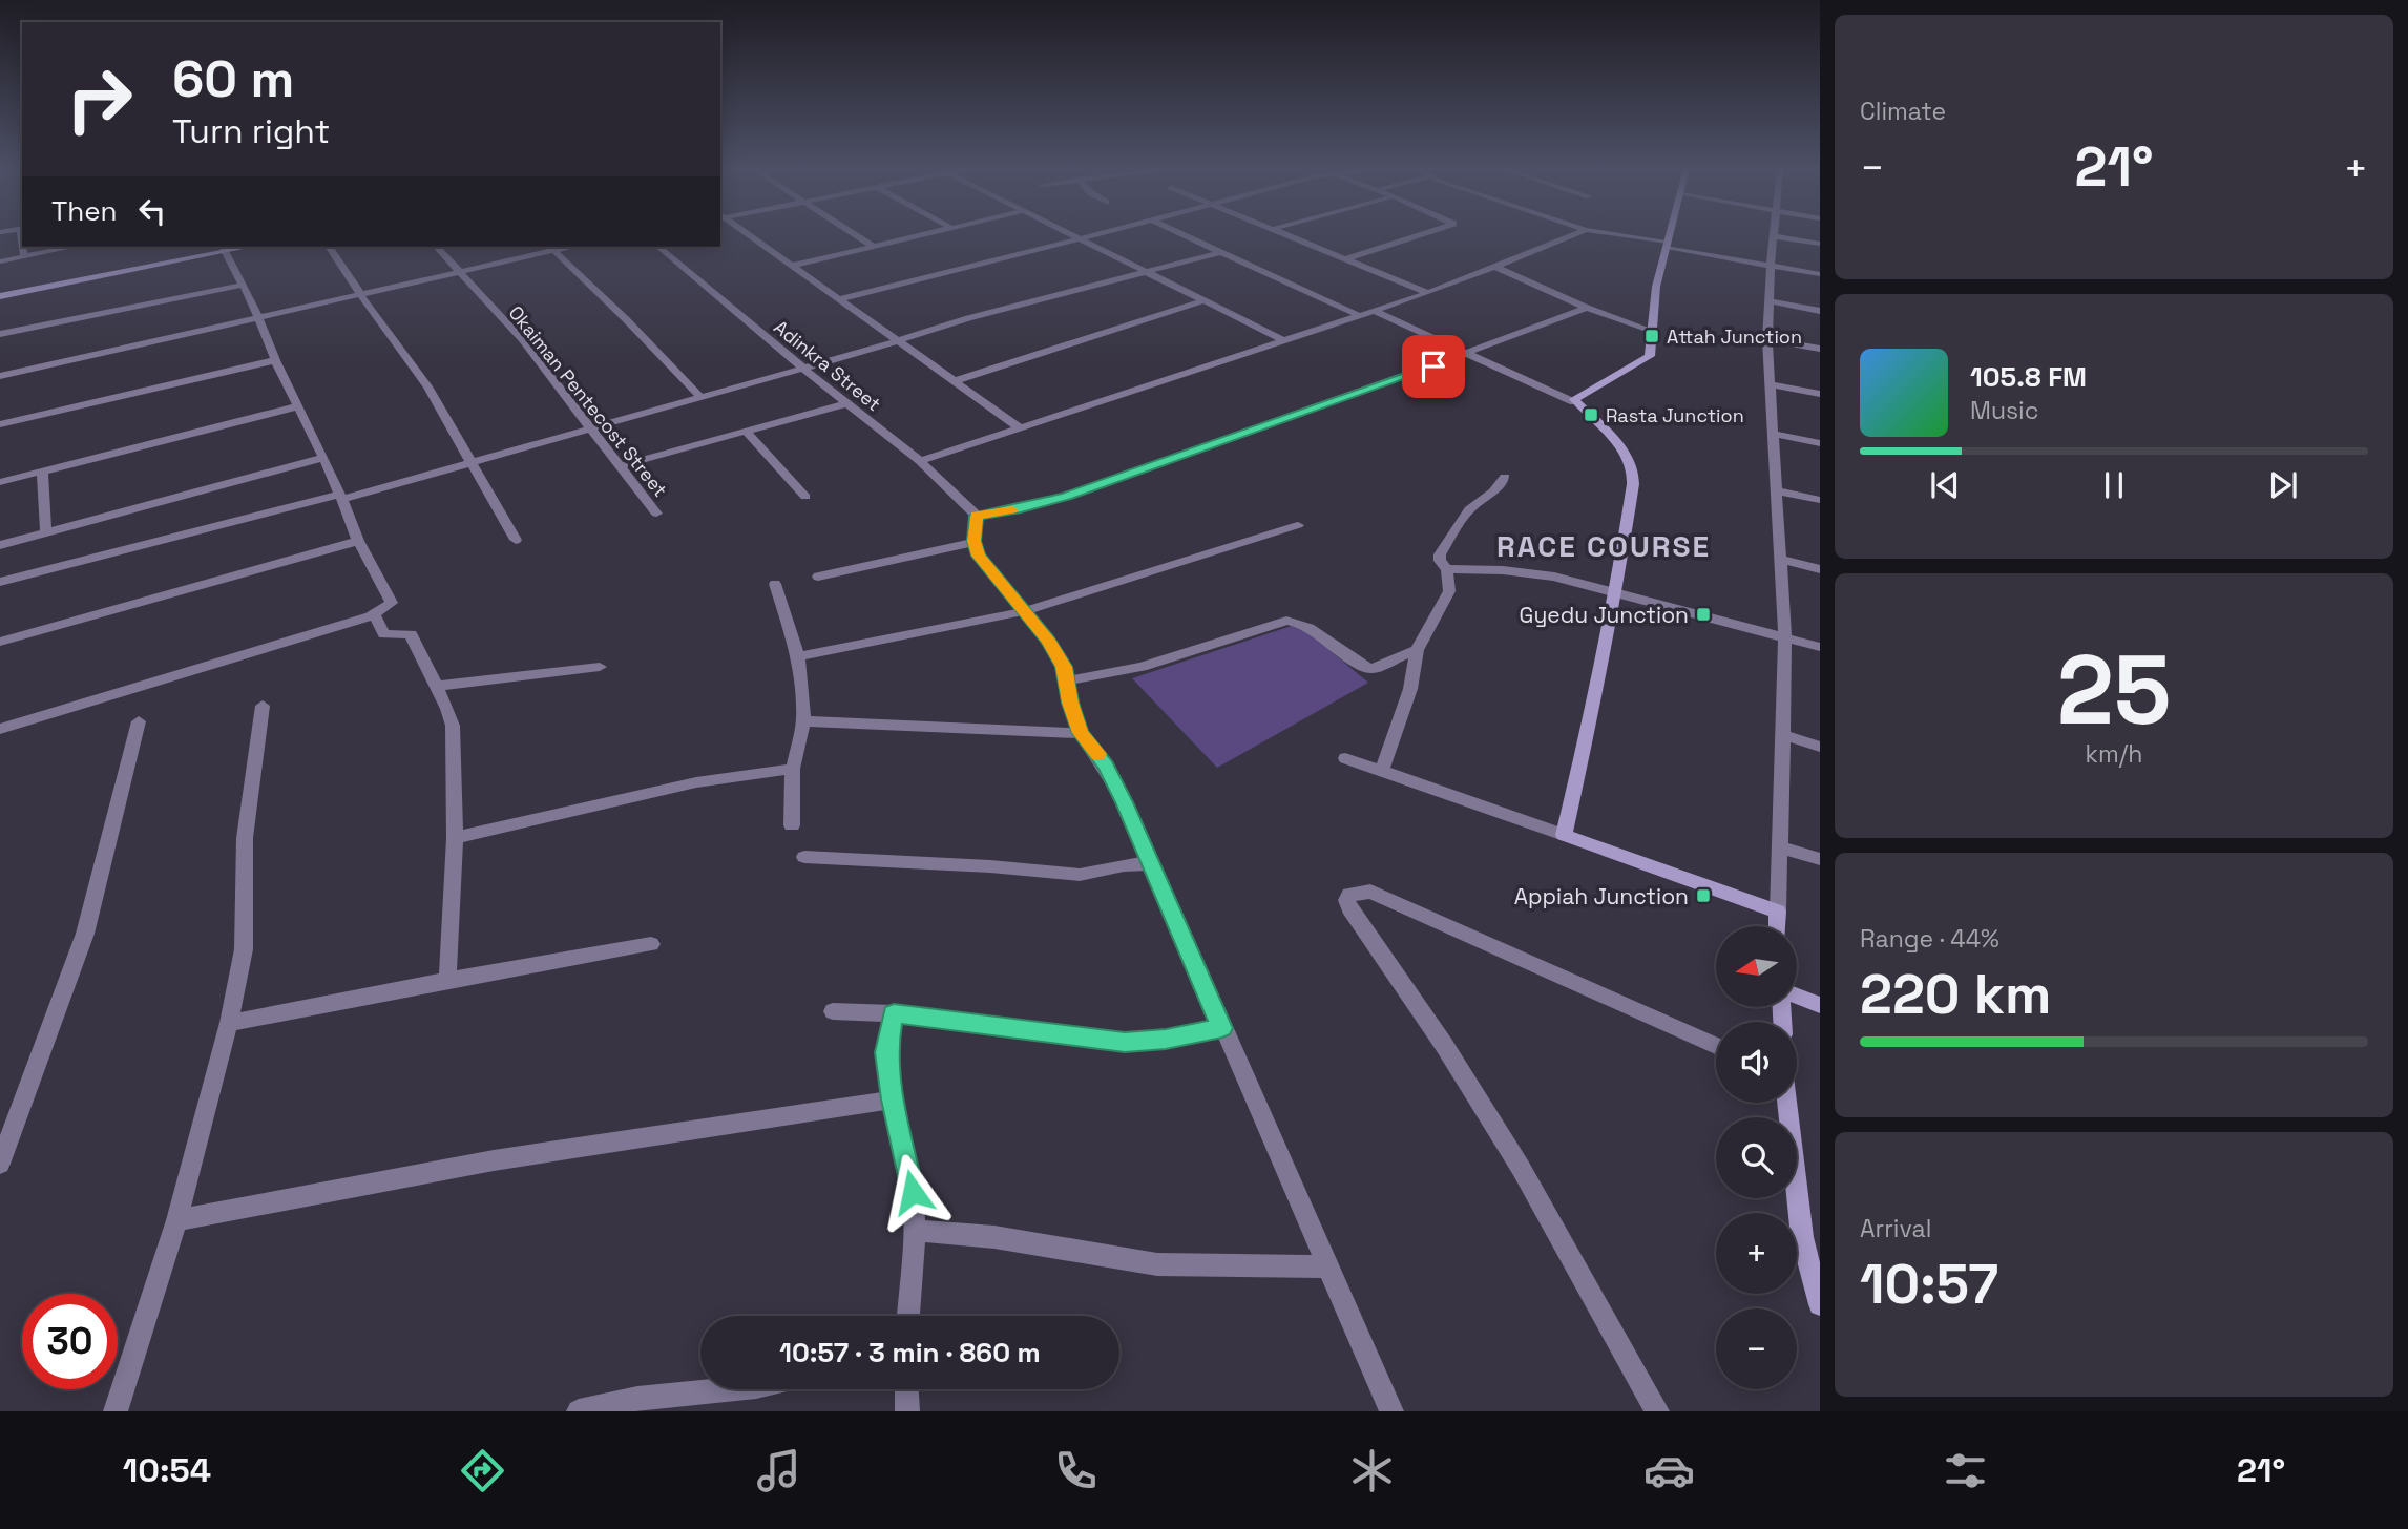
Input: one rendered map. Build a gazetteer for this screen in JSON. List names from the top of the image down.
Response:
{
  "streets": {
    "street": ["Adinkra Street", "Okaiman Pentecost Street"]
  },
  "districts": ["RACE COURSE"],
  "places": {
    "transit": [
      "Attah Junction",
      "Rasta Junction",
      "Gyedu Junction",
      "Appiah Junction"
    ]
  },
  "north": "left",
  "page": {
    "tile": [
      "Climate",
      ["25", "km/h"],
      ["Range · 44%", "220 km"],
      ["Arrival", "10:57"]
    ],
    "turn": ["60 m", "Turn right"],
    "heat": ["−", "21°", "+"],
    "then": "Then",
    "song": ["105.8 FM", "Music"],
    "map_buttons": ["+", "−"],
    "limit": "30",
    "trip": "10:57 · 3 min · 860 m",
    "tabs": ["10:54", "21°"]
  }
}
